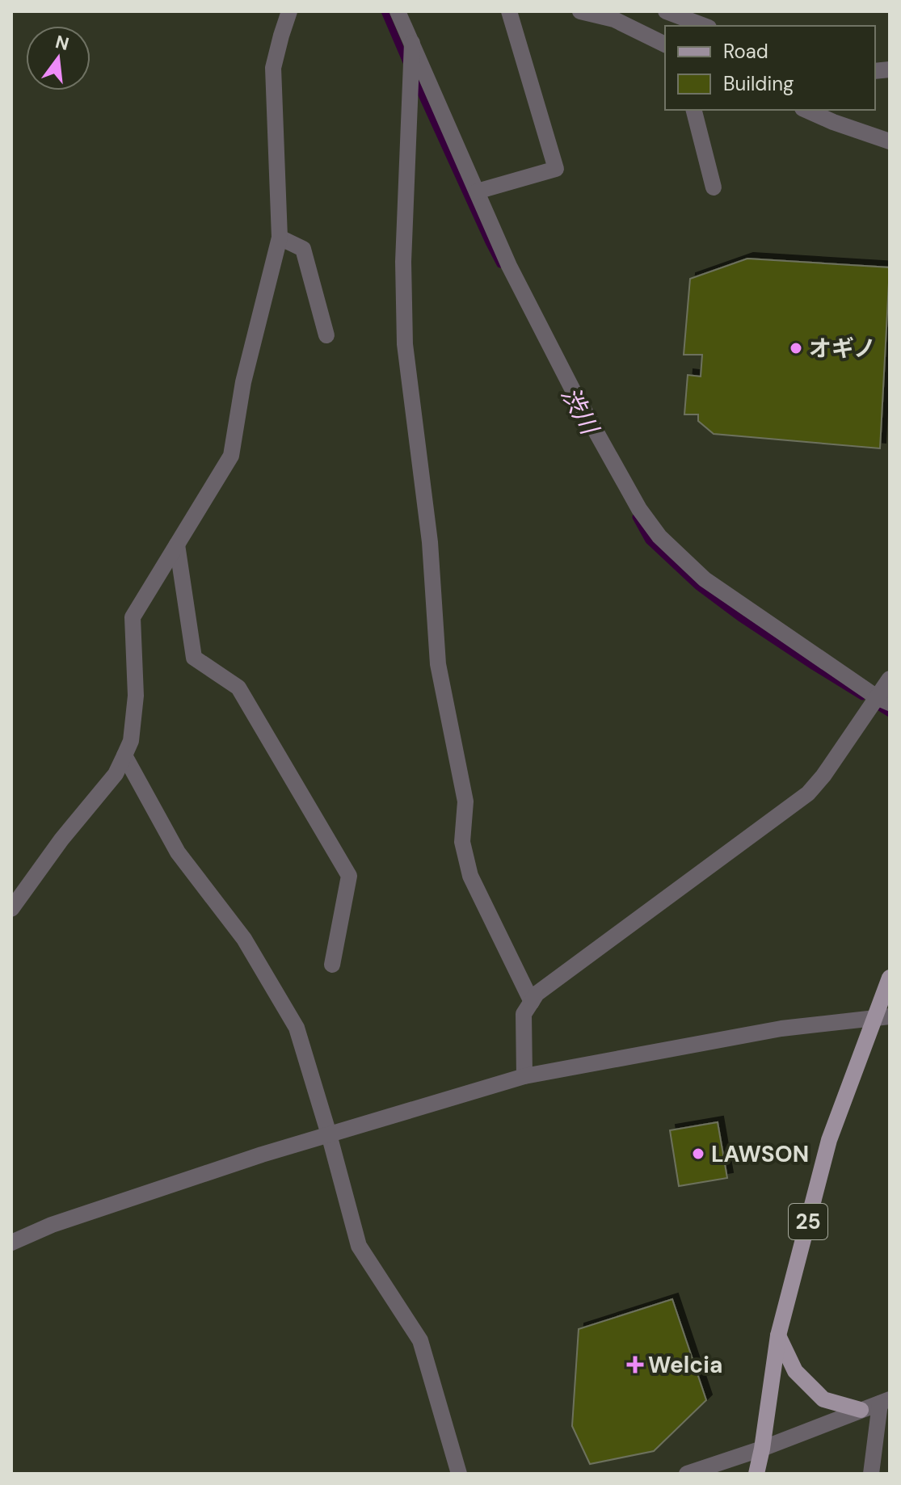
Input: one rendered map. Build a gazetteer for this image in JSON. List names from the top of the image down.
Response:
{
  "streets": {
    "main road": ["25"]
  },
  "water": ["渋川"],
  "places": {
    "other": ["オギノ", "LAWSON"],
    "health": ["Welcia"]
  },
  "legend": ["Road", "Building"],
  "north": "top"
}
